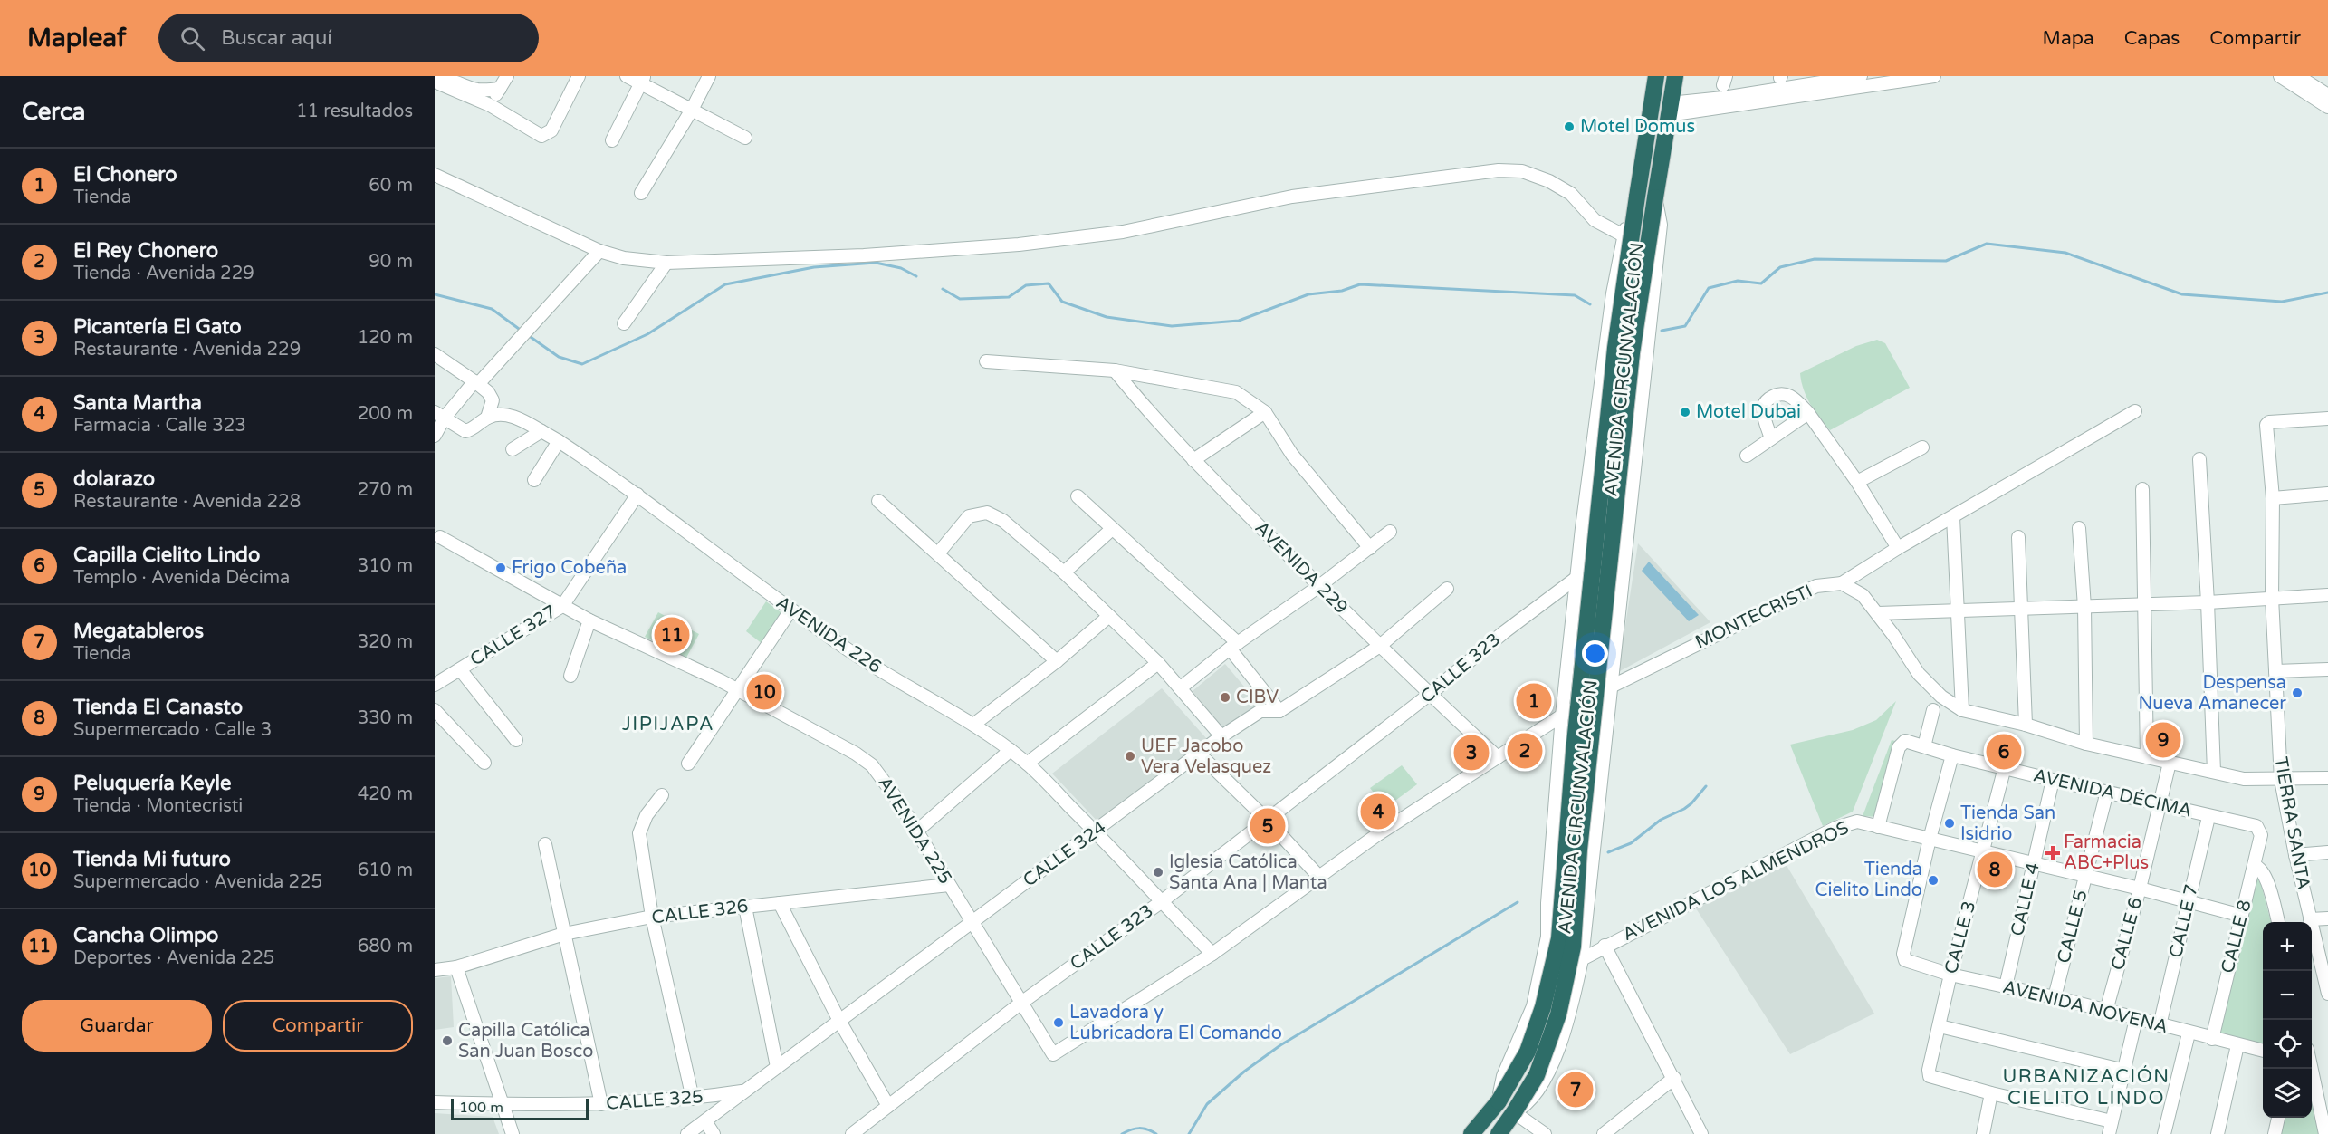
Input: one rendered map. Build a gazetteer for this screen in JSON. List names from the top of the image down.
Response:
{
  "streets": {
    "highway": ["AVENIDA CIRCUNVALACIÓN"],
    "street": [
      "AVENIDA 229",
      "MONTECRISTI",
      "AVENIDA 226",
      "CALLE 327",
      "CALLE 323",
      "AVENIDA DÉCIMA",
      "TIERRA SANTA",
      "AVENIDA 225",
      "CALLE 324",
      "AVENIDA LOS ALMENDROS",
      "CALLE 4",
      "CALLE 326",
      "CALLE 7",
      "CALLE 5",
      "CALLE 6",
      "CALLE 8",
      "CALLE 3",
      "AVENIDA NOVENA",
      "CALLE 325"
    ]
  },
  "crossings": [
    ["AVENIDA CIRCUNVALACIÓN", "MONTECRISTI"],
    ["AVENIDA CIRCUNVALACIÓN", "CALLE 323"],
    ["AVENIDA CIRCUNVALACIÓN", "AVENIDA LOS ALMENDROS"],
    ["AVENIDA 229", "MONTECRISTI"],
    ["AVENIDA 229", "CALLE 323"],
    ["AVENIDA 229", "CALLE 324"],
    ["MONTECRISTI", "AVENIDA 226"],
    ["MONTECRISTI", "AVENIDA 225"],
    ["AVENIDA 226", "CALLE 327"],
    ["AVENIDA 226", "CALLE 323"],
    ["AVENIDA 226", "CALLE 324"],
    ["CALLE 327", "AVENIDA 225"],
    ["CALLE 323", "AVENIDA 225"],
    ["AVENIDA DÉCIMA", "AVENIDA LOS ALMENDROS"],
    ["AVENIDA DÉCIMA", "CALLE 4"],
    ["AVENIDA DÉCIMA", "CALLE 7"],
    ["AVENIDA DÉCIMA", "CALLE 5"],
    ["AVENIDA DÉCIMA", "CALLE 6"],
    ["AVENIDA DÉCIMA", "CALLE 8"],
    ["AVENIDA DÉCIMA", "CALLE 3"],
    ["AVENIDA 225", "CALLE 324"],
    ["AVENIDA 225", "CALLE 326"],
    ["CALLE 324", "CALLE 325"],
    ["AVENIDA LOS ALMENDROS", "CALLE 4"],
    ["AVENIDA LOS ALMENDROS", "CALLE 7"],
    ["AVENIDA LOS ALMENDROS", "CALLE 5"],
    ["AVENIDA LOS ALMENDROS", "CALLE 6"],
    ["AVENIDA LOS ALMENDROS", "CALLE 8"],
    ["AVENIDA LOS ALMENDROS", "CALLE 3"],
    ["AVENIDA LOS ALMENDROS", "AVENIDA NOVENA"],
    ["CALLE 4", "AVENIDA NOVENA"],
    ["CALLE 7", "AVENIDA NOVENA"],
    ["CALLE 5", "AVENIDA NOVENA"],
    ["CALLE 6", "AVENIDA NOVENA"],
    ["CALLE 8", "AVENIDA NOVENA"],
    ["CALLE 3", "AVENIDA NOVENA"]
  ],
  "districts": ["JIPIJAPA", "URBANIZACIÓN CIELITO LINDO"],
  "places": {
    "other": [
      "Motel Domus",
      "Motel Dubai",
      "Frigo Cobeña",
      "Despensa Nueva Amanecer",
      "CIBV",
      "UEF Jacobo Vera Velasquez",
      "Tienda San Isidrio",
      "Iglesia Católica Santa Ana | Manta",
      "Tienda Cielito Lindo",
      "Lavadora y Lubricadora El Comando",
      "Capilla Católica San Juan Bosco"
    ],
    "health": ["Farmacia ABC+Plus"]
  },
  "scale_bar": "100 m",
  "page": {
    "header": "Mapleaf",
    "search": "Buscar aquí",
    "nav": ["Mapa", "Capas", "Compartir"],
    "heading": ["Cerca", "11 resultados"],
    "list": [
      {
        "mark": "1",
        "name": "El Chonero",
        "note": "Tienda",
        "value": "60 m"
      },
      {
        "mark": "2",
        "name": "El Rey Chonero",
        "note": "Tienda · Avenida 229",
        "value": "90 m"
      },
      {
        "mark": "3",
        "name": "Picantería El Gato",
        "note": "Restaurante · Avenida 229",
        "value": "120 m"
      },
      {
        "mark": "4",
        "name": "Santa Martha",
        "note": "Farmacia · Calle 323",
        "value": "200 m"
      },
      {
        "mark": "5",
        "name": "dolarazo",
        "note": "Restaurante · Avenida 228",
        "value": "270 m"
      },
      {
        "mark": "6",
        "name": "Capilla Cielito Lindo",
        "note": "Templo · Avenida Décima",
        "value": "310 m"
      },
      {
        "mark": "7",
        "name": "Megatableros",
        "note": "Tienda",
        "value": "320 m"
      },
      {
        "mark": "8",
        "name": "Tienda El Canasto",
        "note": "Supermercado · Calle 3",
        "value": "330 m"
      },
      {
        "mark": "9",
        "name": "Peluquería Keyle",
        "note": "Tienda · Montecristi",
        "value": "420 m"
      },
      {
        "mark": "10",
        "name": "Tienda Mi futuro",
        "note": "Supermercado · Avenida 225",
        "value": "610 m"
      },
      {
        "mark": "11",
        "name": "Cancha Olimpo",
        "note": "Deportes · Avenida 225",
        "value": "680 m"
      }
    ],
    "pins": [
      "11",
      "10",
      "1",
      "9",
      "2",
      "6",
      "3",
      "4",
      "5",
      "8",
      "7"
    ],
    "map_buttons": ["+", "−"],
    "buttons": ["Guardar", "Compartir"],
    "scale": "100 m"
  }
}
